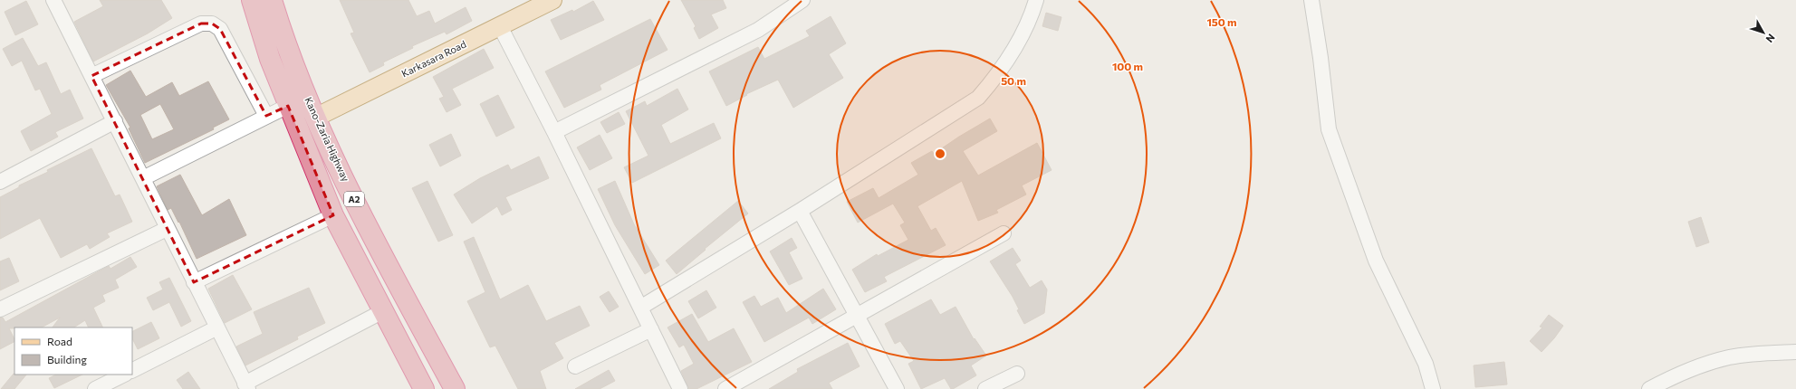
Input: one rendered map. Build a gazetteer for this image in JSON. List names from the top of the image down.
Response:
{
  "streets": {
    "highway": ["Kano-Zaria Highway", "A2"],
    "main road": ["Karkasara Road"]
  },
  "crossings": [
    ["Karkasara Road", "Kano-Zaria Highway"]
  ],
  "legend": ["Road", "Building"],
  "north": "bottom right",
  "rings": ["150 m", "100 m", "50 m"]
}
